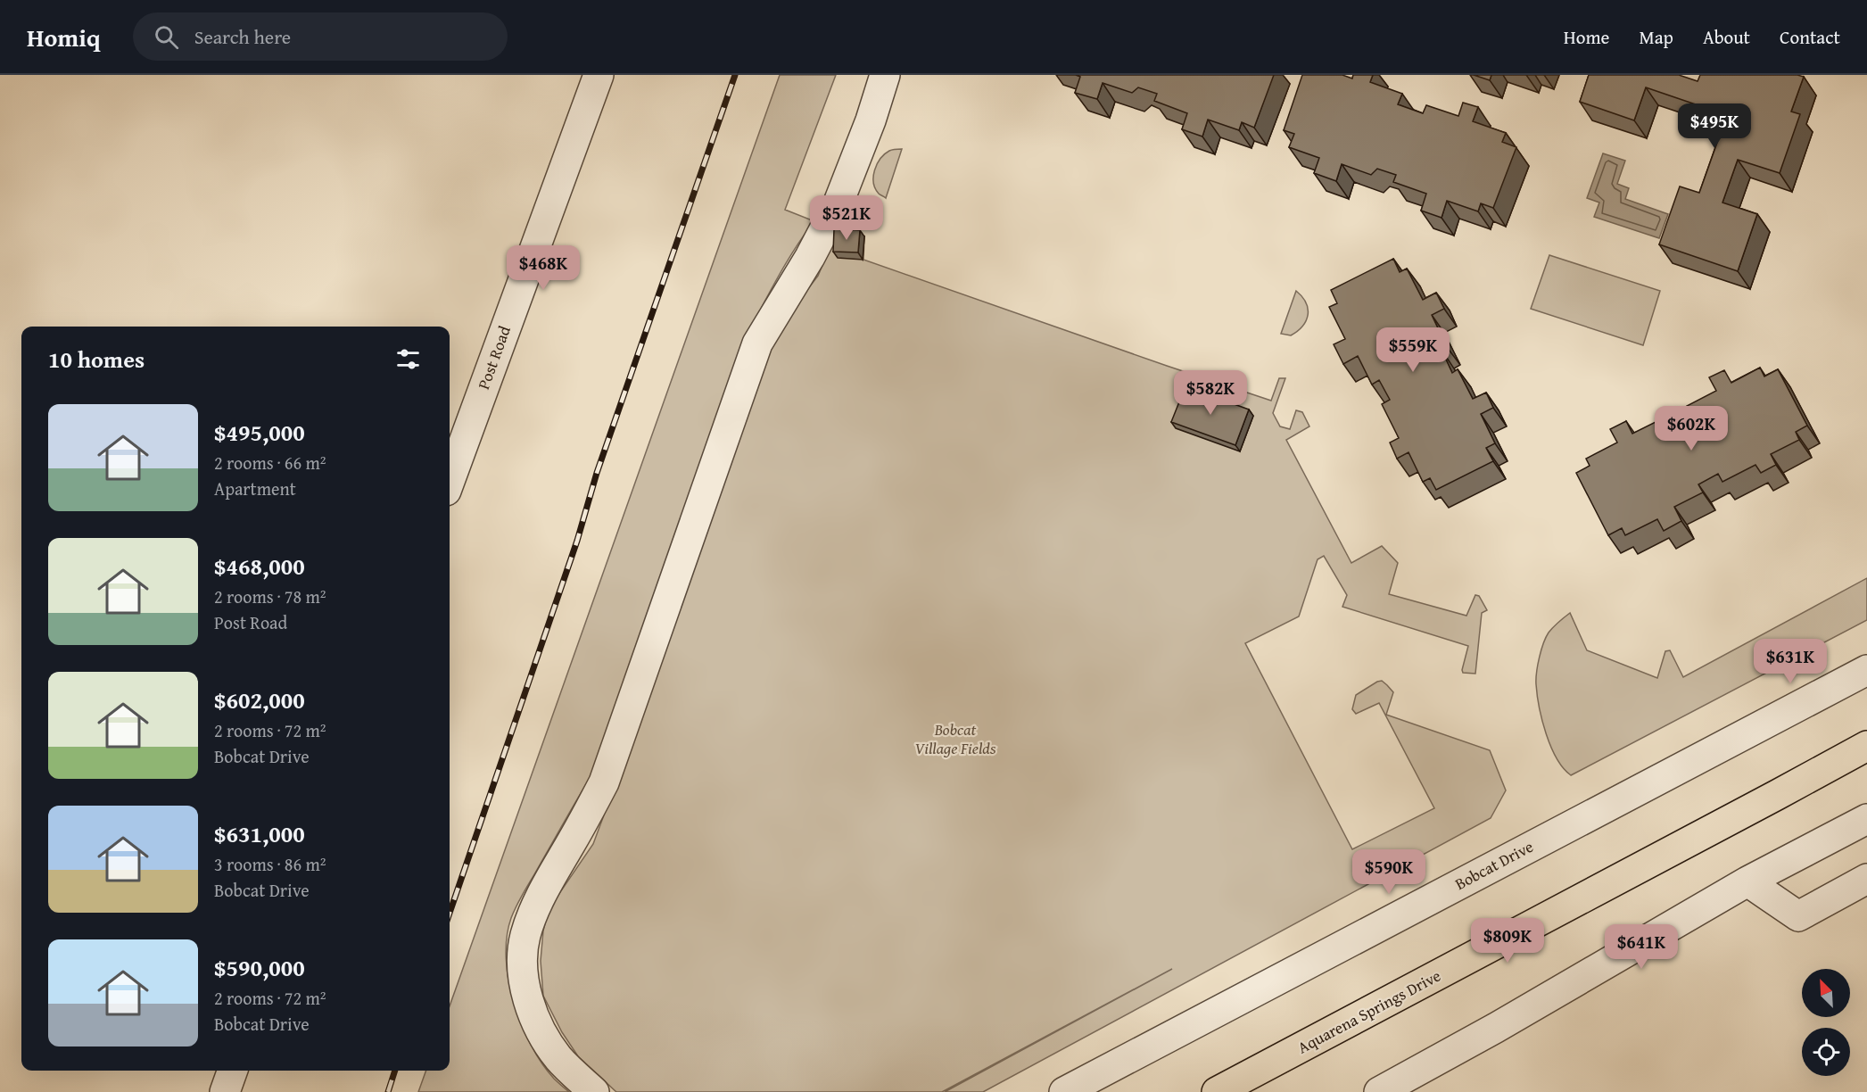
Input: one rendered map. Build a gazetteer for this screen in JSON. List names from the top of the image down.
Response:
{
  "streets": {
    "main road": ["Aquarena Springs Drive"],
    "street": ["Post Road", "Bobcat Drive"]
  },
  "parks": ["Bobcat Village Fields"],
  "north": "top left",
  "page": {
    "header": "Homiq",
    "search": "Search here",
    "nav": [
      "Home",
      "Map",
      "About",
      "Contact"
    ],
    "price": [
      "$495K",
      "$521K",
      "$468K",
      "$559K",
      "$582K",
      "$602K",
      "$631K",
      "$590K",
      "$809K",
      "$641K"
    ],
    "heading": "10 homes",
    "list": [
      {
        "name": "$495,000",
        "note": "2 rooms · 66 m² · Apartment"
      },
      {
        "name": "$468,000",
        "note": "2 rooms · 78 m² · Post Road"
      },
      {
        "name": "$602,000",
        "note": "2 rooms · 72 m² · Bobcat Drive"
      },
      {
        "name": "$631,000",
        "note": "3 rooms · 86 m² · Bobcat Drive"
      },
      {
        "name": "$590,000",
        "note": "2 rooms · 72 m² · Bobcat Drive"
      }
    ]
  }
}
